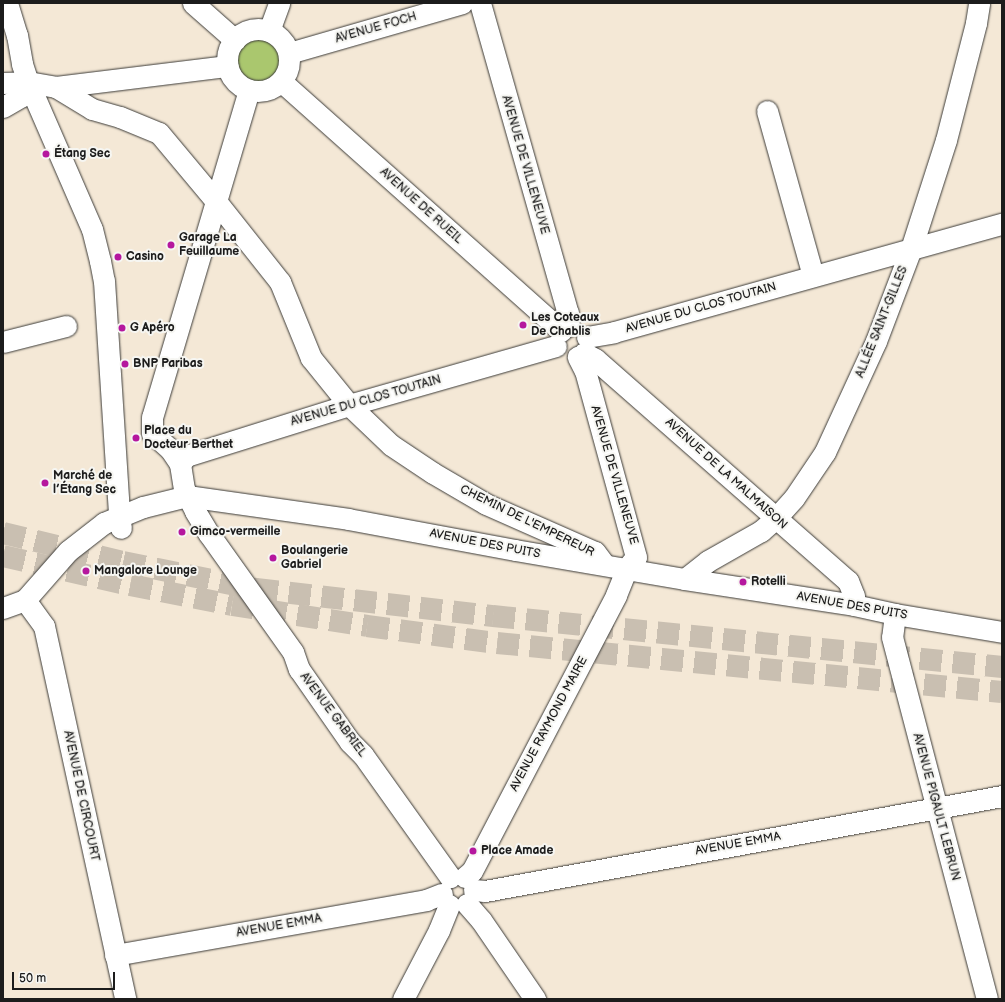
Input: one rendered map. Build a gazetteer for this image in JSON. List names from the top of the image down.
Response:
{
  "streets": {
    "street": [
      "AVENUE FOCH",
      "AVENUE DE VILLENEUVE",
      "AVENUE DE RUEIL",
      "AVENUE DU CLOS TOUTAIN",
      "ALLÉE SAINT-GILLES",
      "AVENUE DE LA MALMAISON",
      "CHEMIN DE L'EMPEREUR",
      "AVENUE DES PUITS",
      "AVENUE GABRIEL",
      "AVENUE RAYMOND MAIRE",
      "AVENUE DE CIRCOURT",
      "AVENUE PIGAULT LEBRUN",
      "AVENUE EMMA"
    ]
  },
  "crossings": [
    ["AVENUE FOCH", "AVENUE DE RUEIL"],
    ["AVENUE DE VILLENEUVE", "AVENUE DE RUEIL"],
    ["AVENUE DE VILLENEUVE", "AVENUE DU CLOS TOUTAIN"],
    ["AVENUE DE VILLENEUVE", "AVENUE DE LA MALMAISON"],
    ["AVENUE DE VILLENEUVE", "AVENUE DES PUITS"],
    ["AVENUE DE VILLENEUVE", "AVENUE RAYMOND MAIRE"],
    ["AVENUE DE RUEIL", "AVENUE DU CLOS TOUTAIN"],
    ["AVENUE DU CLOS TOUTAIN", "ALLÉE SAINT-GILLES"],
    ["AVENUE DU CLOS TOUTAIN", "AVENUE DE LA MALMAISON"],
    ["AVENUE DU CLOS TOUTAIN", "CHEMIN DE L'EMPEREUR"],
    ["ALLÉE SAINT-GILLES", "AVENUE DE LA MALMAISON"],
    ["ALLÉE SAINT-GILLES", "AVENUE DES PUITS"],
    ["AVENUE DE LA MALMAISON", "AVENUE DES PUITS"],
    ["CHEMIN DE L'EMPEREUR", "AVENUE DES PUITS"],
    ["AVENUE DES PUITS", "AVENUE GABRIEL"],
    ["AVENUE DES PUITS", "AVENUE RAYMOND MAIRE"],
    ["AVENUE DES PUITS", "AVENUE DE CIRCOURT"],
    ["AVENUE DES PUITS", "AVENUE PIGAULT LEBRUN"],
    ["AVENUE GABRIEL", "AVENUE RAYMOND MAIRE"],
    ["AVENUE GABRIEL", "AVENUE EMMA"],
    ["AVENUE RAYMOND MAIRE", "AVENUE EMMA"],
    ["AVENUE DE CIRCOURT", "AVENUE EMMA"],
    ["AVENUE PIGAULT LEBRUN", "AVENUE EMMA"]
  ],
  "places": [
    "Étang Sec",
    "Garage La Feuillaume",
    "Casino",
    "Les Coteaux De Chablis",
    "G Apéro",
    "BNP Paribas",
    "Place du Docteur Berthet",
    "Marché de l’Étang Sec",
    "Gimco-vermeille",
    "Boulangerie Gabriel",
    "Mangalore Lounge",
    "Rotelli",
    "Place Amade"
  ],
  "scale_bar": "50 m"
}
